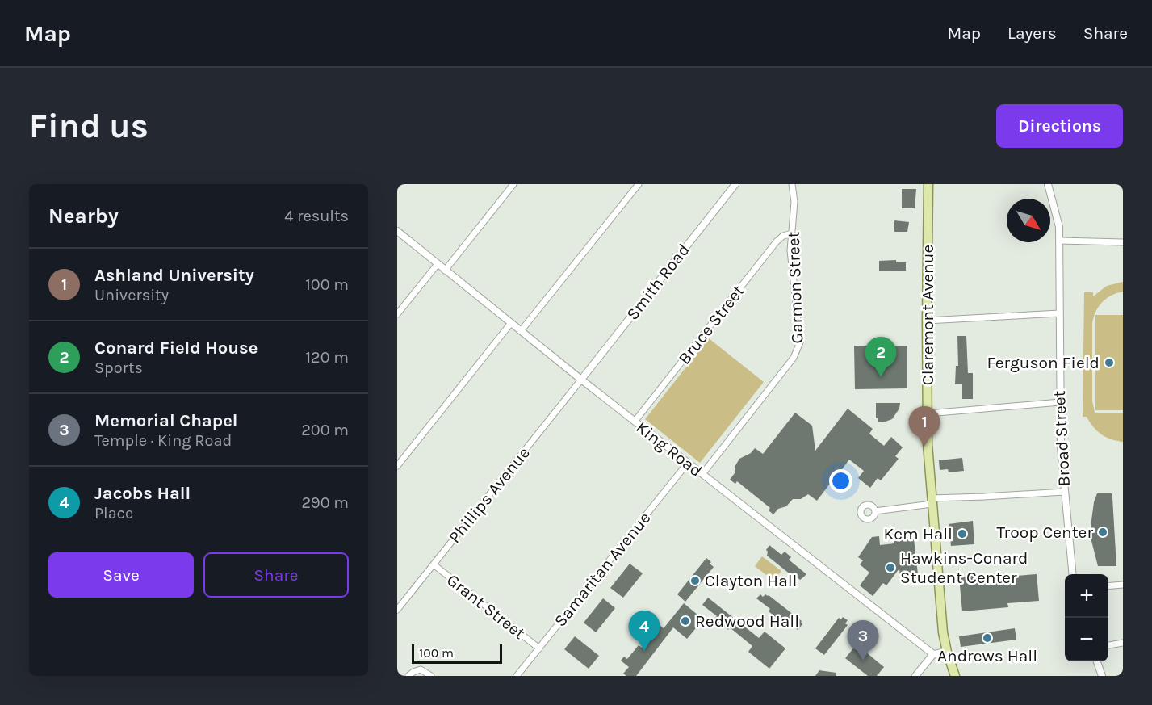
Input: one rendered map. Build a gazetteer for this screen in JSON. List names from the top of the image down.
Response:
{
  "streets": {
    "main road": ["Claremont Avenue"],
    "street": [
      "Smith Road",
      "Garmon Street",
      "Bruce Street",
      "Broad Street",
      "King Road",
      "Phillips Avenue",
      "Samaritan Avenue",
      "Grant Street"
    ]
  },
  "crossings": [
    ["Smith Road", "King Road"],
    ["Smith Road", "Phillips Avenue"],
    ["Garmon Street", "Bruce Street"],
    ["Garmon Street", "King Road"],
    ["Bruce Street", "King Road"],
    ["King Road", "Phillips Avenue"],
    ["King Road", "Samaritan Avenue"],
    ["Phillips Avenue", "Grant Street"],
    ["Samaritan Avenue", "Grant Street"]
  ],
  "places": [
    "Ferguson Field",
    "Troop Center",
    "Kem Hall",
    "Hawkins-Conard Student Center",
    "Clayton Hall",
    "Redwood Hall",
    "Andrews Hall"
  ],
  "scale_bar": "100 m",
  "north": "bottom right",
  "page": {
    "header": "Map",
    "nav": ["Map", "Layers", "Share"],
    "buttons": [
      "Directions",
      ["Save", "Share"]
    ],
    "title": "Find us",
    "heading": ["Nearby", "4 results"],
    "list": [
      {
        "mark": "1",
        "name": "Ashland University",
        "note": "University",
        "value": "100 m"
      },
      {
        "mark": "2",
        "name": "Conard Field House",
        "note": "Sports",
        "value": "120 m"
      },
      {
        "mark": "3",
        "name": "Memorial Chapel",
        "note": "Temple · King Road",
        "value": "200 m"
      },
      {
        "mark": "4",
        "name": "Jacobs Hall",
        "note": "Place",
        "value": "290 m"
      }
    ],
    "pins": [
      "2",
      "1",
      "4",
      "3"
    ],
    "map_buttons": ["+", "−"],
    "scale": "100 m"
  }
}
